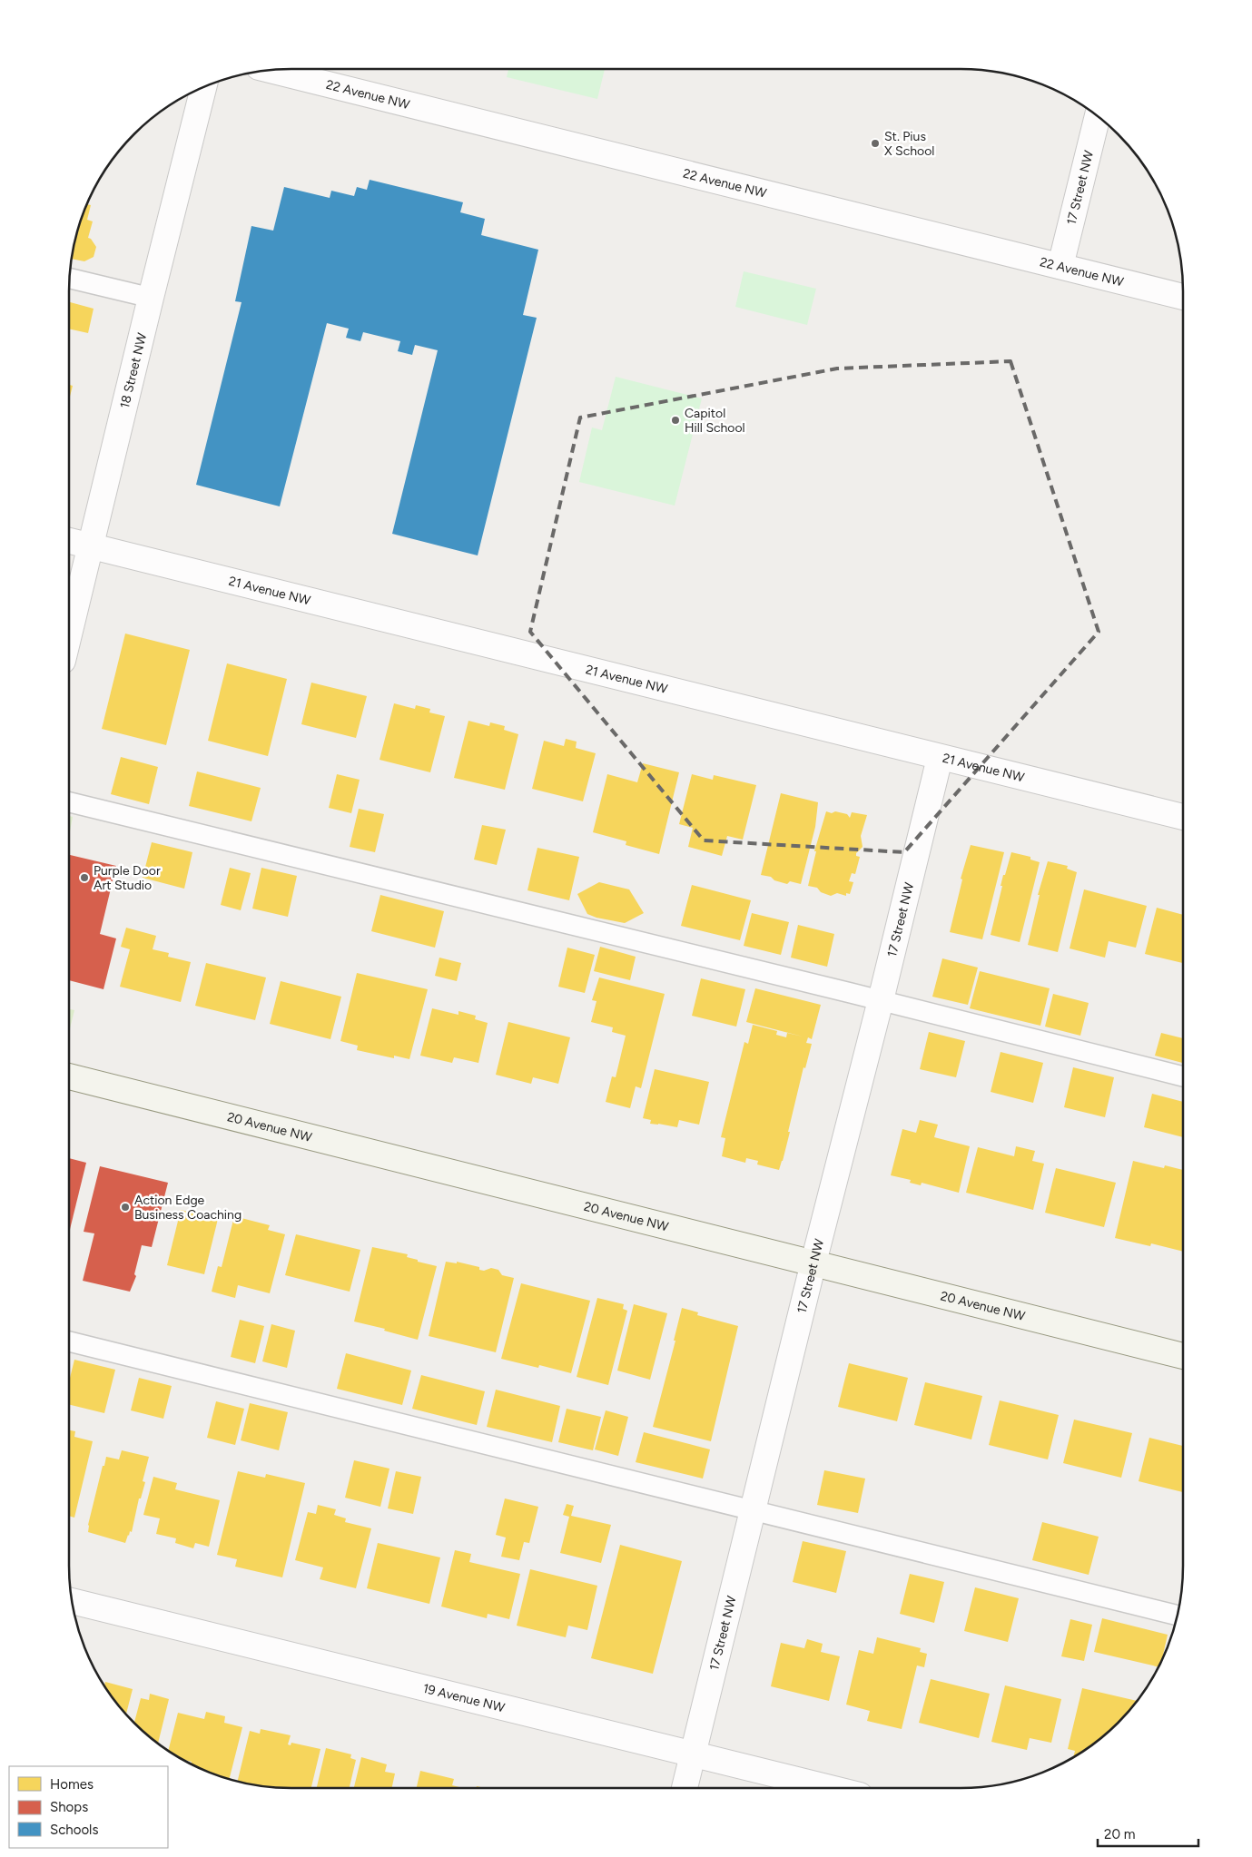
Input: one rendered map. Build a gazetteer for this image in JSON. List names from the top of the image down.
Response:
{
  "streets": {
    "street": [
      "22 Avenue NW",
      "17 Street NW",
      "18 Street NW",
      "21 Avenue NW",
      "20 Avenue NW",
      "19 Avenue NW"
    ]
  },
  "crossings": [
    ["22 Avenue NW", "17 Street NW"],
    ["17 Street NW", "21 Avenue NW"],
    ["17 Street NW", "20 Avenue NW"],
    ["17 Street NW", "19 Avenue NW"],
    ["18 Street NW", "21 Avenue NW"]
  ],
  "places": [
    "St. Pius X School",
    "Capitol Hill School",
    "Purple Door Art Studio",
    "Action Edge Business Coaching"
  ],
  "legend": ["Homes", "Shops", "Schools"],
  "scale_bar": "20 m"
}
